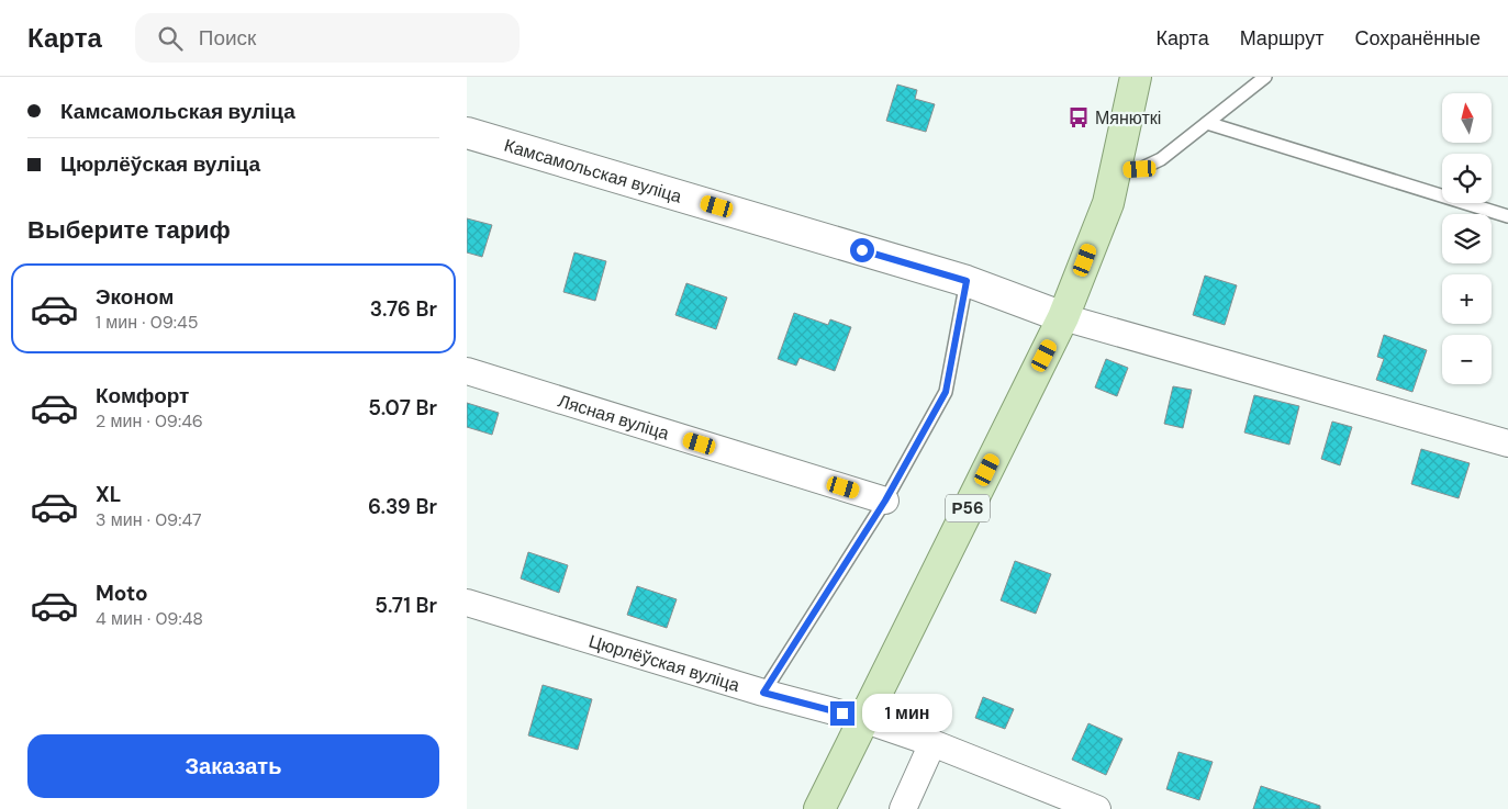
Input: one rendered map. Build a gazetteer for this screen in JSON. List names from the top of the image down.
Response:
{
  "streets": {
    "main road": ["Р56"],
    "street": ["Камсамольская вуліца", "Лясная вуліца", "Цюрлёўская вуліца"]
  },
  "crossings": [
    ["Камсамольская вуліца", "Р56"],
    ["Р56", "Цюрлёўская вуліца"]
  ],
  "places": {
    "bus stop": ["Мянюткі"]
  },
  "north": "top",
  "page": {
    "header": "Карта",
    "search": "Поиск",
    "nav": ["Карта", "Маршрут", "Сохранённые"],
    "banner": ["Камсамольская вуліца", "Цюрлёўская вуліца"],
    "map_buttons": ["+", "−"],
    "heading": "Выберите тариф",
    "list": [
      {
        "name": "Эконом",
        "note": "1 мин · 09:45",
        "value": "3.76 Br"
      },
      {
        "name": "Комфорт",
        "note": "2 мин · 09:46",
        "value": "5.07 Br"
      },
      {
        "name": "XL",
        "note": "3 мин · 09:47",
        "value": "6.39 Br"
      },
      {
        "name": "Moto",
        "note": "4 мин · 09:48",
        "value": "5.71 Br"
      }
    ],
    "bubble": "1 мин",
    "buttons": "Заказать"
  }
}
